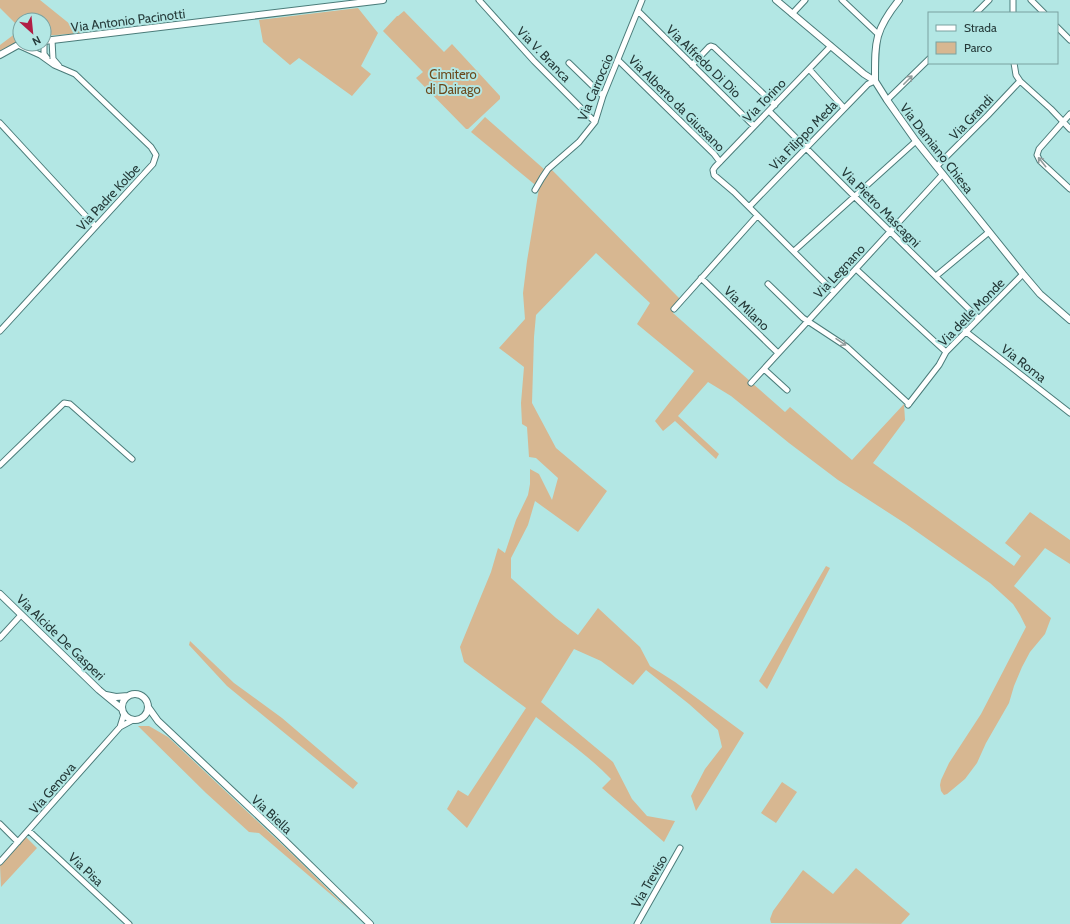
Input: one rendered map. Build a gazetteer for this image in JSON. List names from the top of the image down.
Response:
{
  "streets": {
    "street": [
      "Via Antonio Pacinotti",
      "Via V. Branca",
      "Via Alfredo Di Dio",
      "Via Carroccio",
      "Via Torino",
      "Via Alberto da Giussano",
      "Via Grandi",
      "Via Filippo Meda",
      "Via Damiano Chiesa",
      "Via Padre Kolbe",
      "Via Pietro Mascagni",
      "Via Legnano",
      "Via Milano",
      "Via delle Monde",
      "Via Roma",
      "Via Alcide De Gasperi",
      "Via Genova",
      "Via Biella",
      "Via Pisa",
      "Via Treviso"
    ]
  },
  "crossings": [
    ["Via V. Branca", "Via Carroccio"],
    ["Via Alfredo Di Dio", "Via Carroccio"],
    ["Via Alfredo Di Dio", "Via Torino"],
    ["Via Carroccio", "Via Alberto da Giussano"],
    ["Via Torino", "Via Alberto da Giussano"],
    ["Via Torino", "Via Filippo Meda"],
    ["Via Torino", "Via Damiano Chiesa"],
    ["Via Torino", "Via Pietro Mascagni"],
    ["Via Grandi", "Via Damiano Chiesa"],
    ["Via Filippo Meda", "Via Damiano Chiesa"],
    ["Via Filippo Meda", "Via Pietro Mascagni"],
    ["Via Damiano Chiesa", "Via Legnano"],
    ["Via Damiano Chiesa", "Via delle Monde"],
    ["Via Pietro Mascagni", "Via Legnano"],
    ["Via Pietro Mascagni", "Via delle Monde"],
    ["Via Legnano", "Via Milano"],
    ["Via Legnano", "Via delle Monde"],
    ["Via delle Monde", "Via Roma"],
    ["Via Alcide De Gasperi", "Via Genova"],
    ["Via Alcide De Gasperi", "Via Biella"],
    ["Via Genova", "Via Biella"],
    ["Via Genova", "Via Pisa"]
  ],
  "parks": ["Cimitero di Dairago"],
  "legend": ["Strada", "Parco"],
  "north": "bottom right"
}
